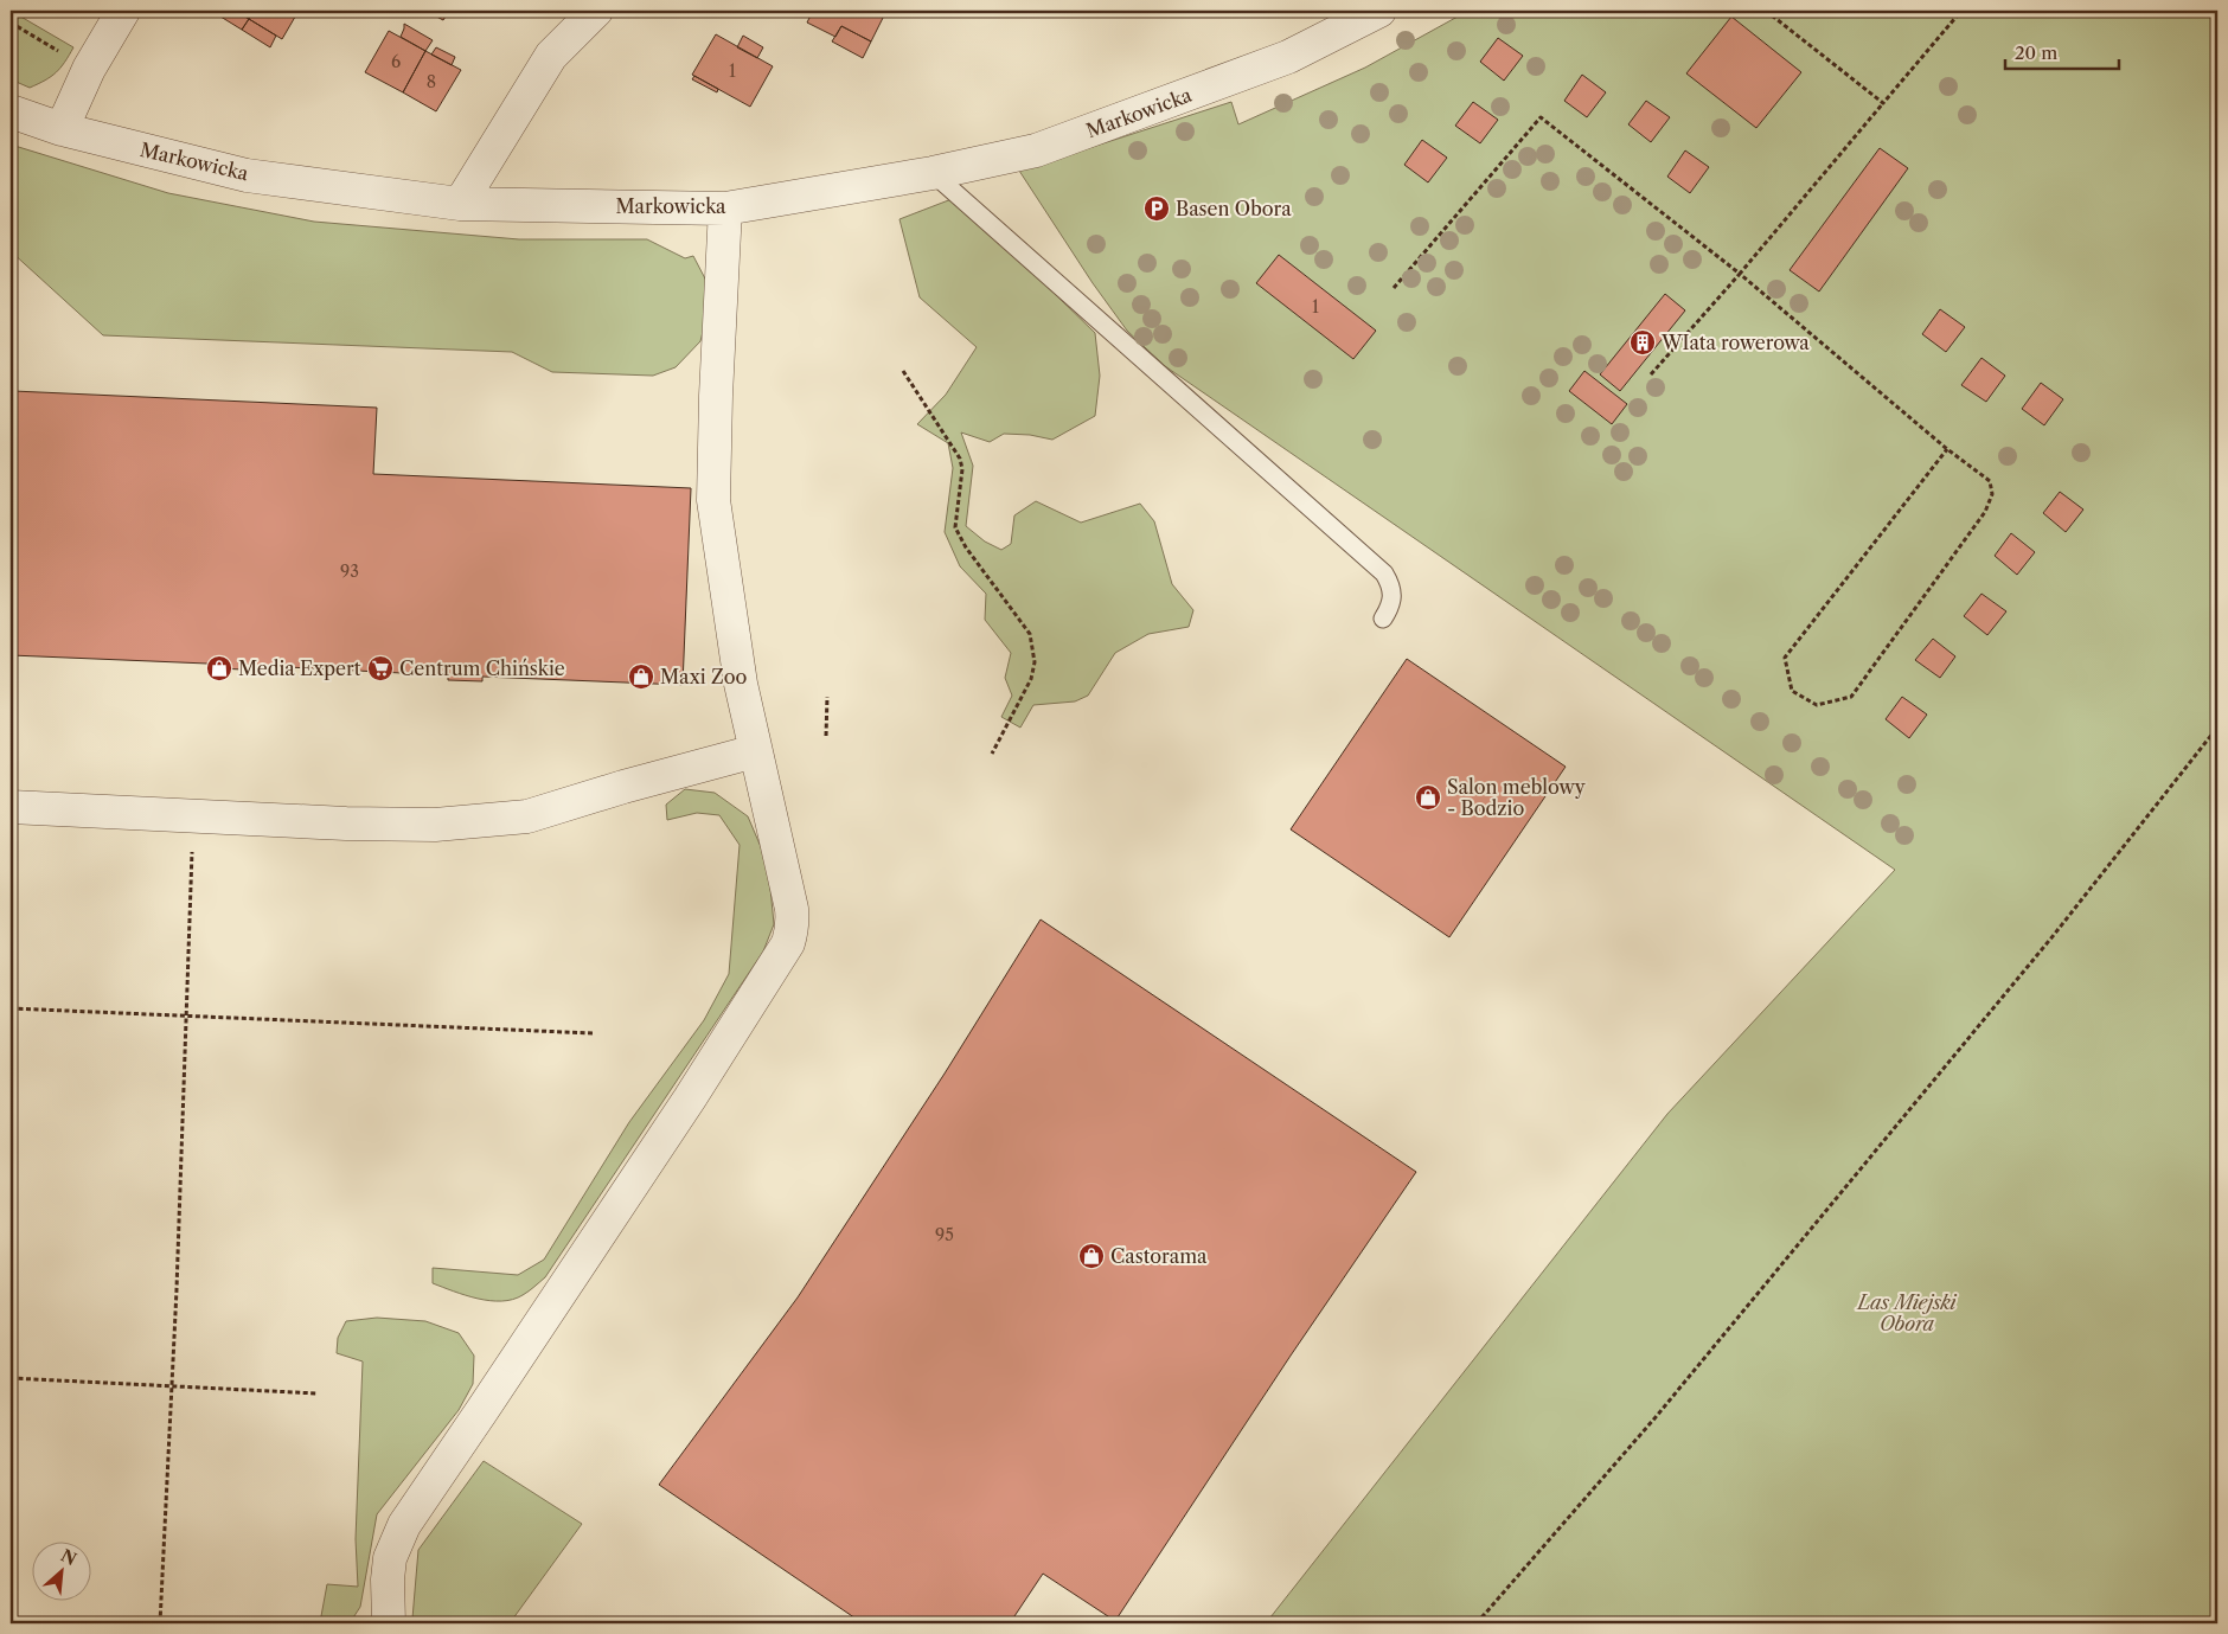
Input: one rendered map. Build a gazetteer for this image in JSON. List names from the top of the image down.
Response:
{
  "streets": {
    "street": ["Markowicka"]
  },
  "parks": ["Las Miejski Obora"],
  "places": {
    "parking": ["Basen Obora"],
    "building": ["WIata rowerowa"],
    "shop": [
      "Media Expert",
      "Maxi Zoo",
      "Salon meblowy - Bodzio",
      "Castorama"
    ],
    "supermarket": ["Centrum Chińskie"]
  },
  "house_numbers": [
    "6",
    "1",
    "8",
    "1",
    "93",
    "95"
  ],
  "scale_bar": "20 m",
  "north": "top right"
}
